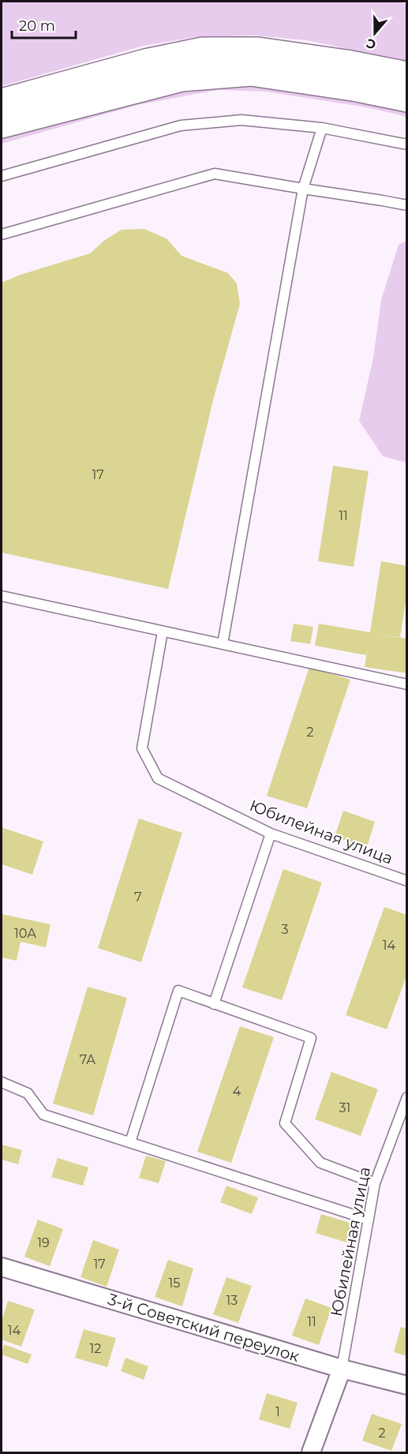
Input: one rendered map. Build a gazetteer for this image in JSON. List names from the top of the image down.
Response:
{
  "streets": {
    "street": ["3-й Советский переулок"],
    "lane": ["Юбилейная улица"]
  },
  "crossings": [
    ["Юбилейная улица", "3-й Советский переулок"]
  ],
  "house_numbers": [
    "17",
    "11",
    "2",
    "7",
    "3",
    "10А",
    "14",
    "7А",
    "4",
    "31",
    "19",
    "17",
    "15",
    "13",
    "11",
    "14",
    "12",
    "1",
    "2"
  ],
  "scale_bar": "20 m",
  "north": "bottom"
}
